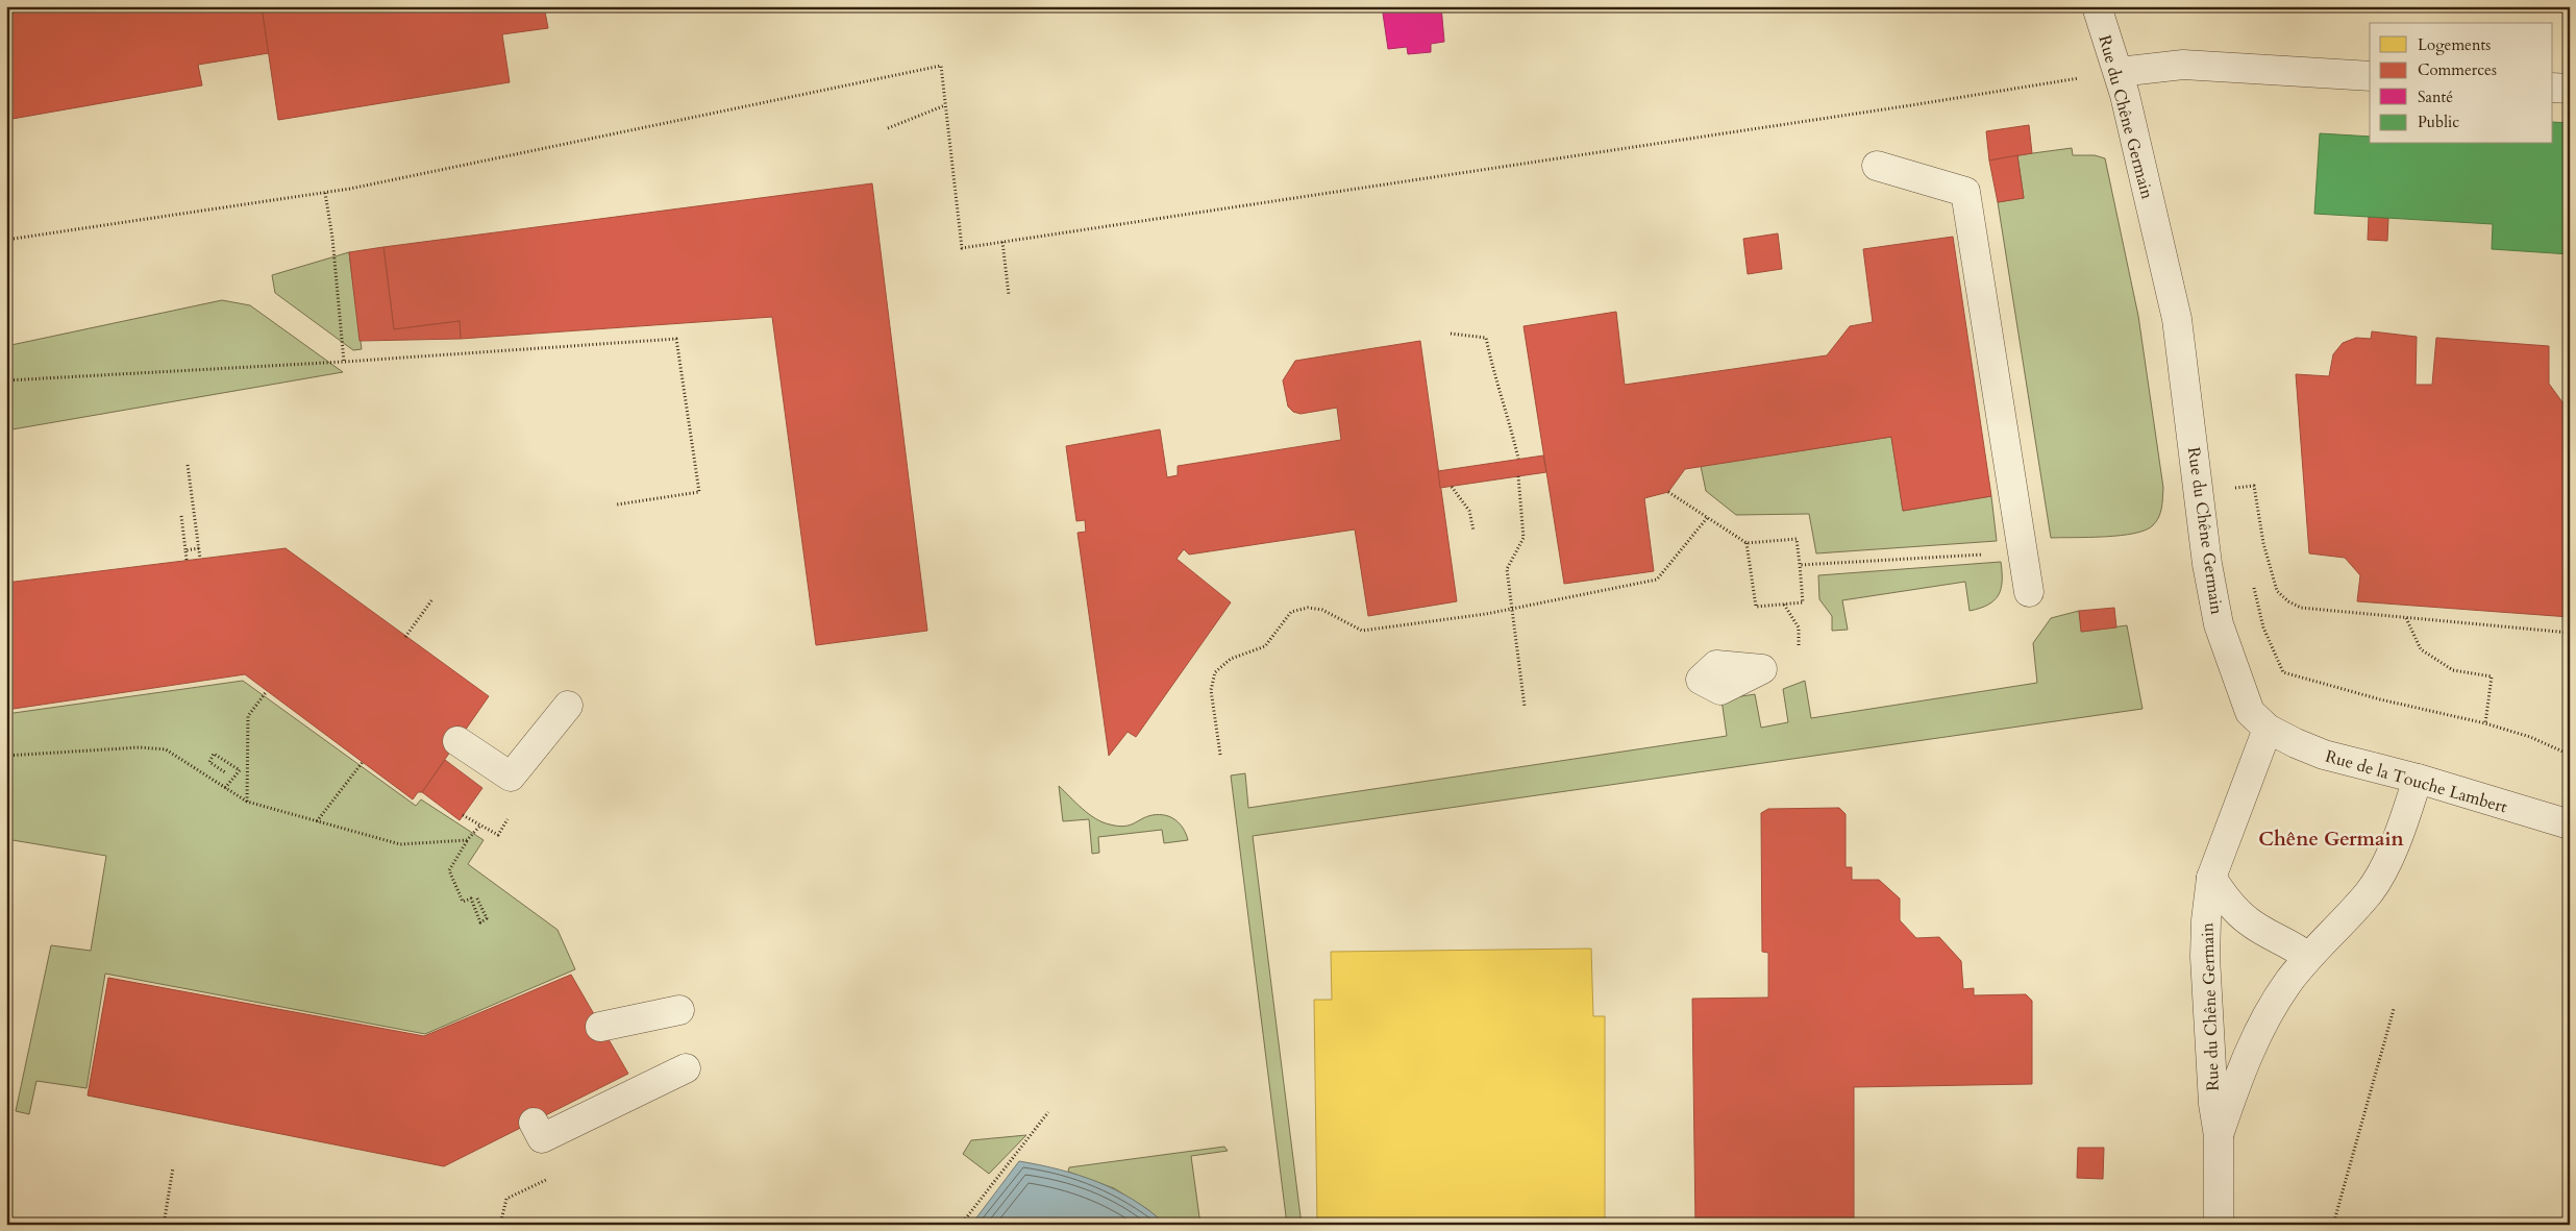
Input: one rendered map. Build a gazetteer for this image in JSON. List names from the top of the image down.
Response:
{
  "streets": {
    "street": ["Rue du Chêne Germain", "Rue de la Touche Lambert"]
  },
  "crossings": [
    ["Rue du Chêne Germain", "Rue de la Touche Lambert"]
  ],
  "districts": ["Chêne Germain"],
  "legend": [
    "Logements",
    "Commerces",
    "Santé",
    "Public"
  ]
}
